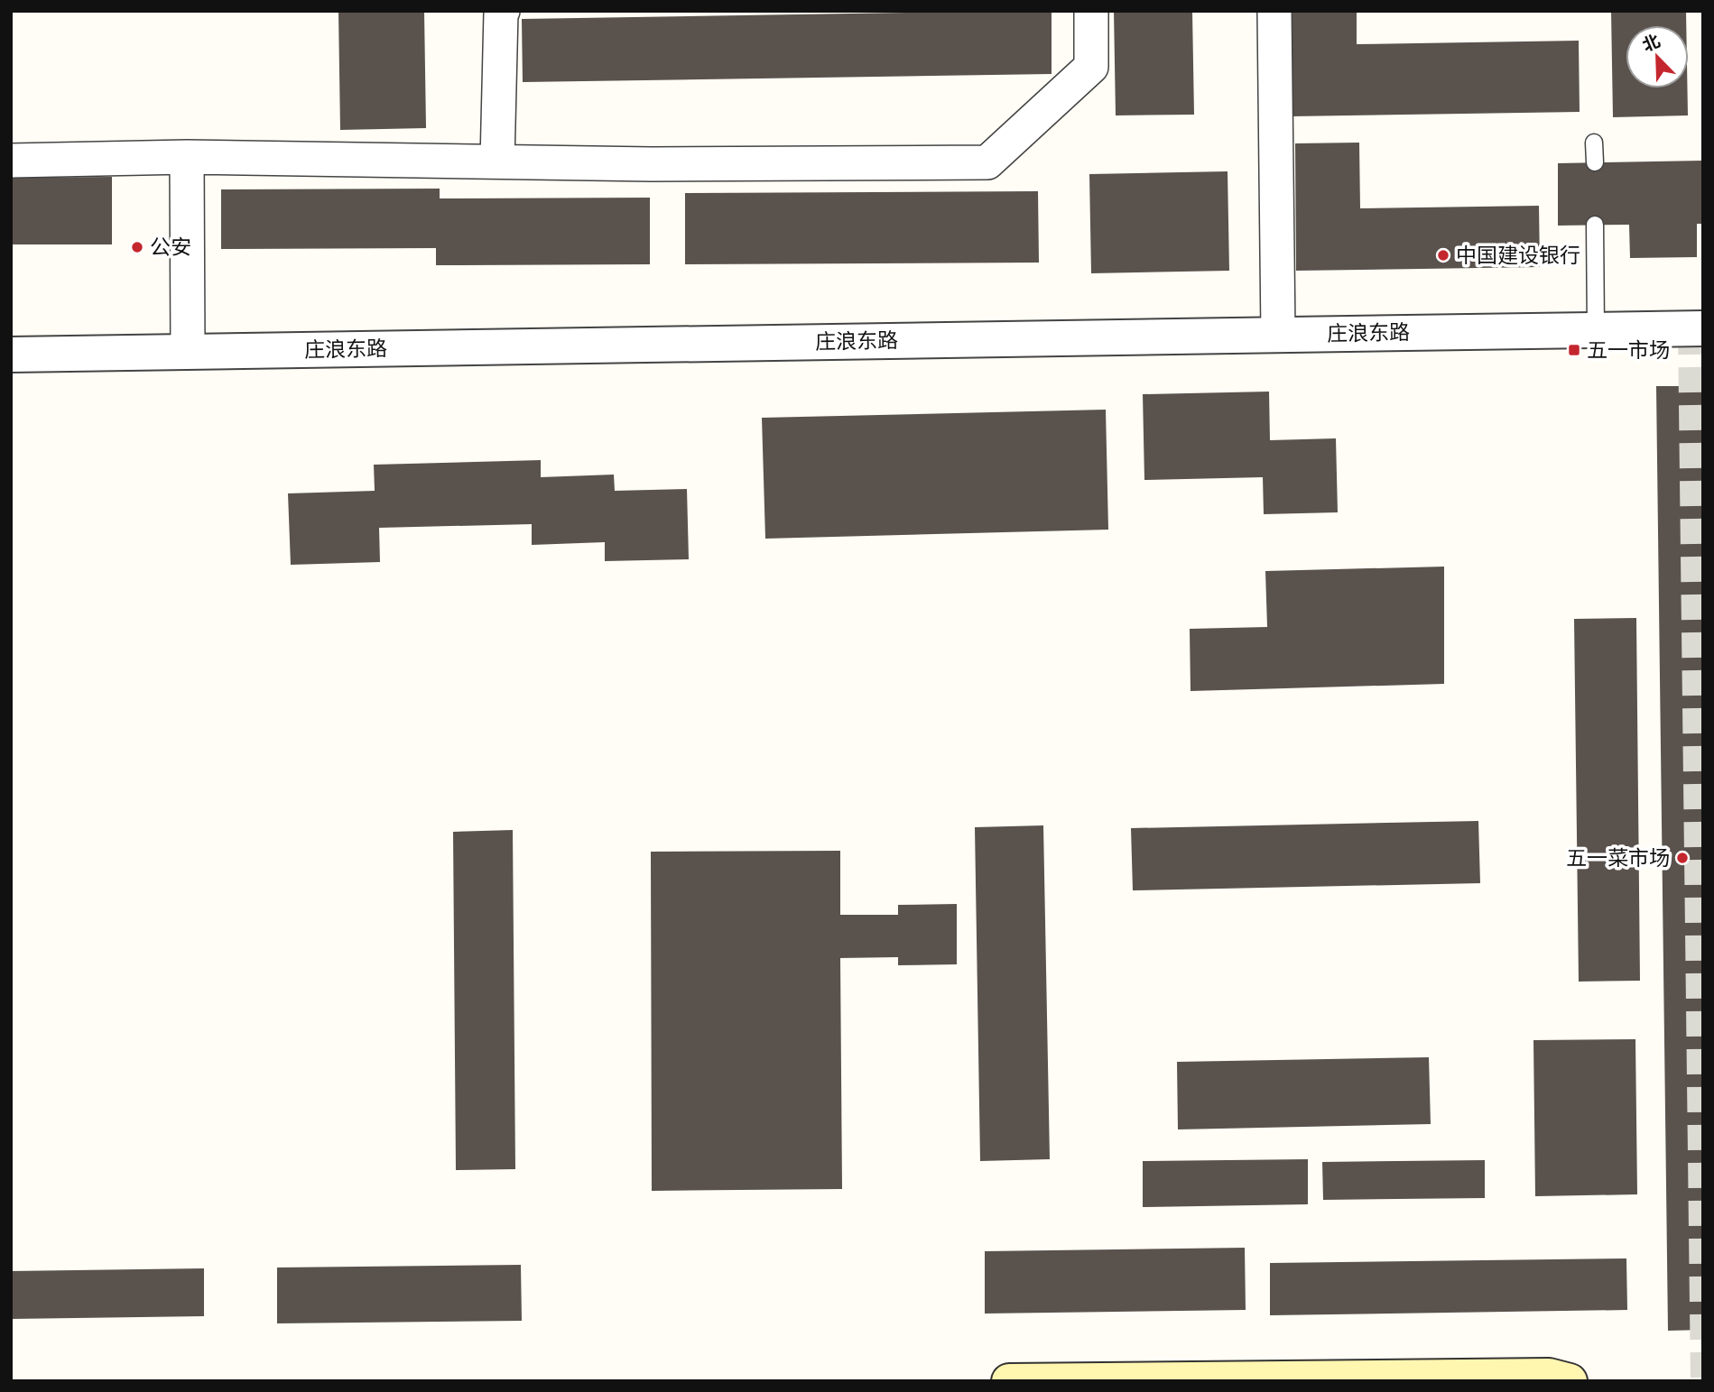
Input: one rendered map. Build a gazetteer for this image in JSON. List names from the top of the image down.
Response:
{
  "streets": {
    "street": ["庄浪东路"]
  },
  "places": {
    "other": ["公安", "中国建设银行", "五一菜市场"],
    "transit": ["五一市场"]
  },
  "north": "top left"
}
